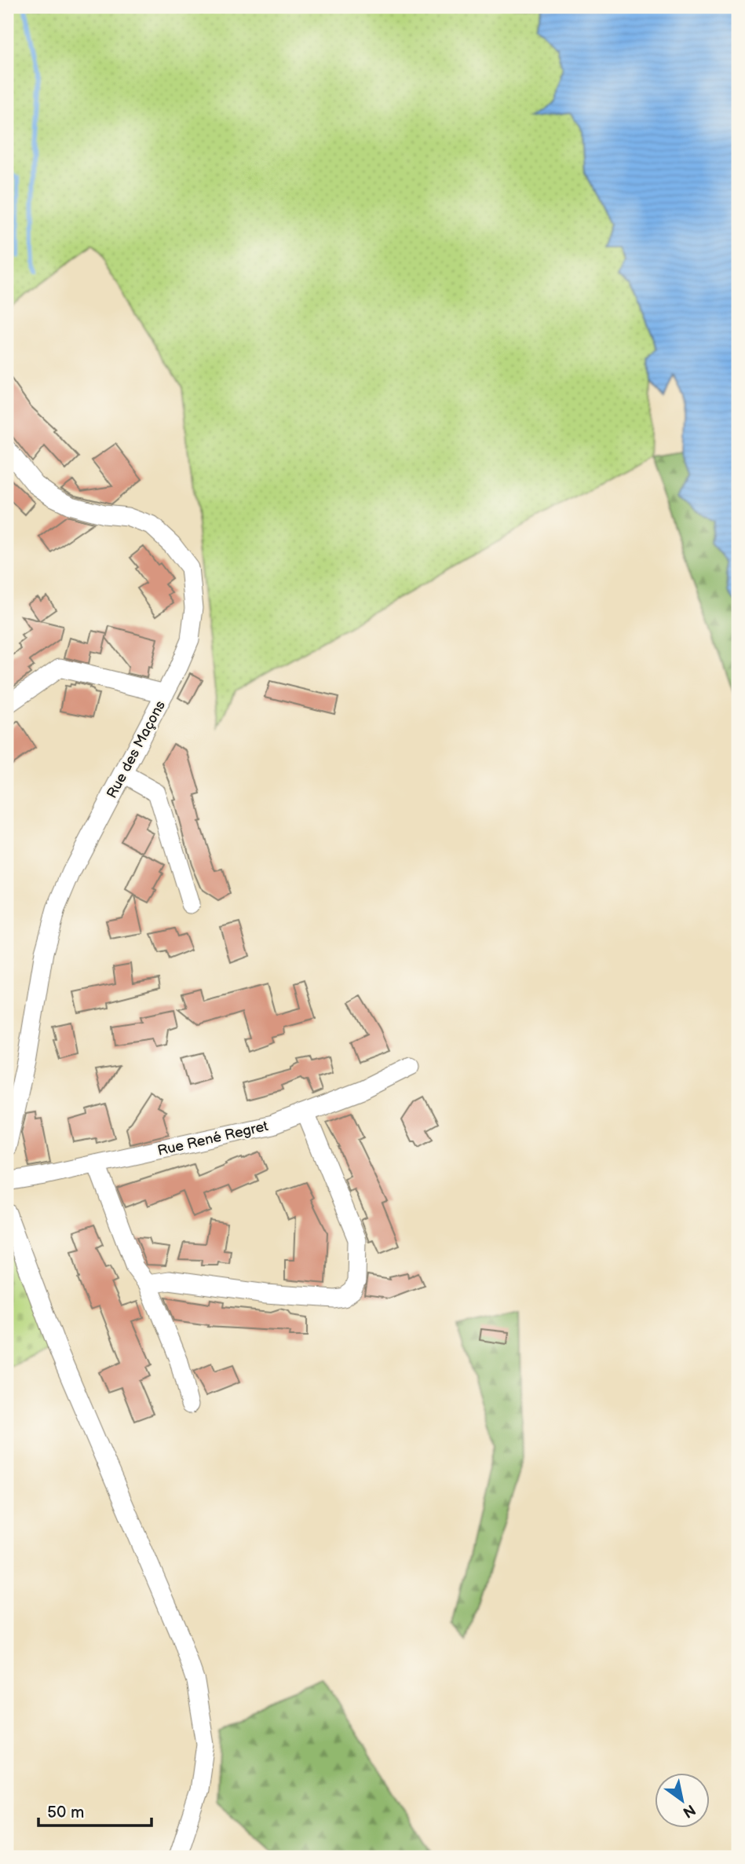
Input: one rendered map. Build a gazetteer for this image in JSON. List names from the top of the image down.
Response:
{
  "streets": {
    "street": ["Rue des Maçons", "Rue René Regret"]
  },
  "scale_bar": "50 m",
  "north": "bottom right"
}
